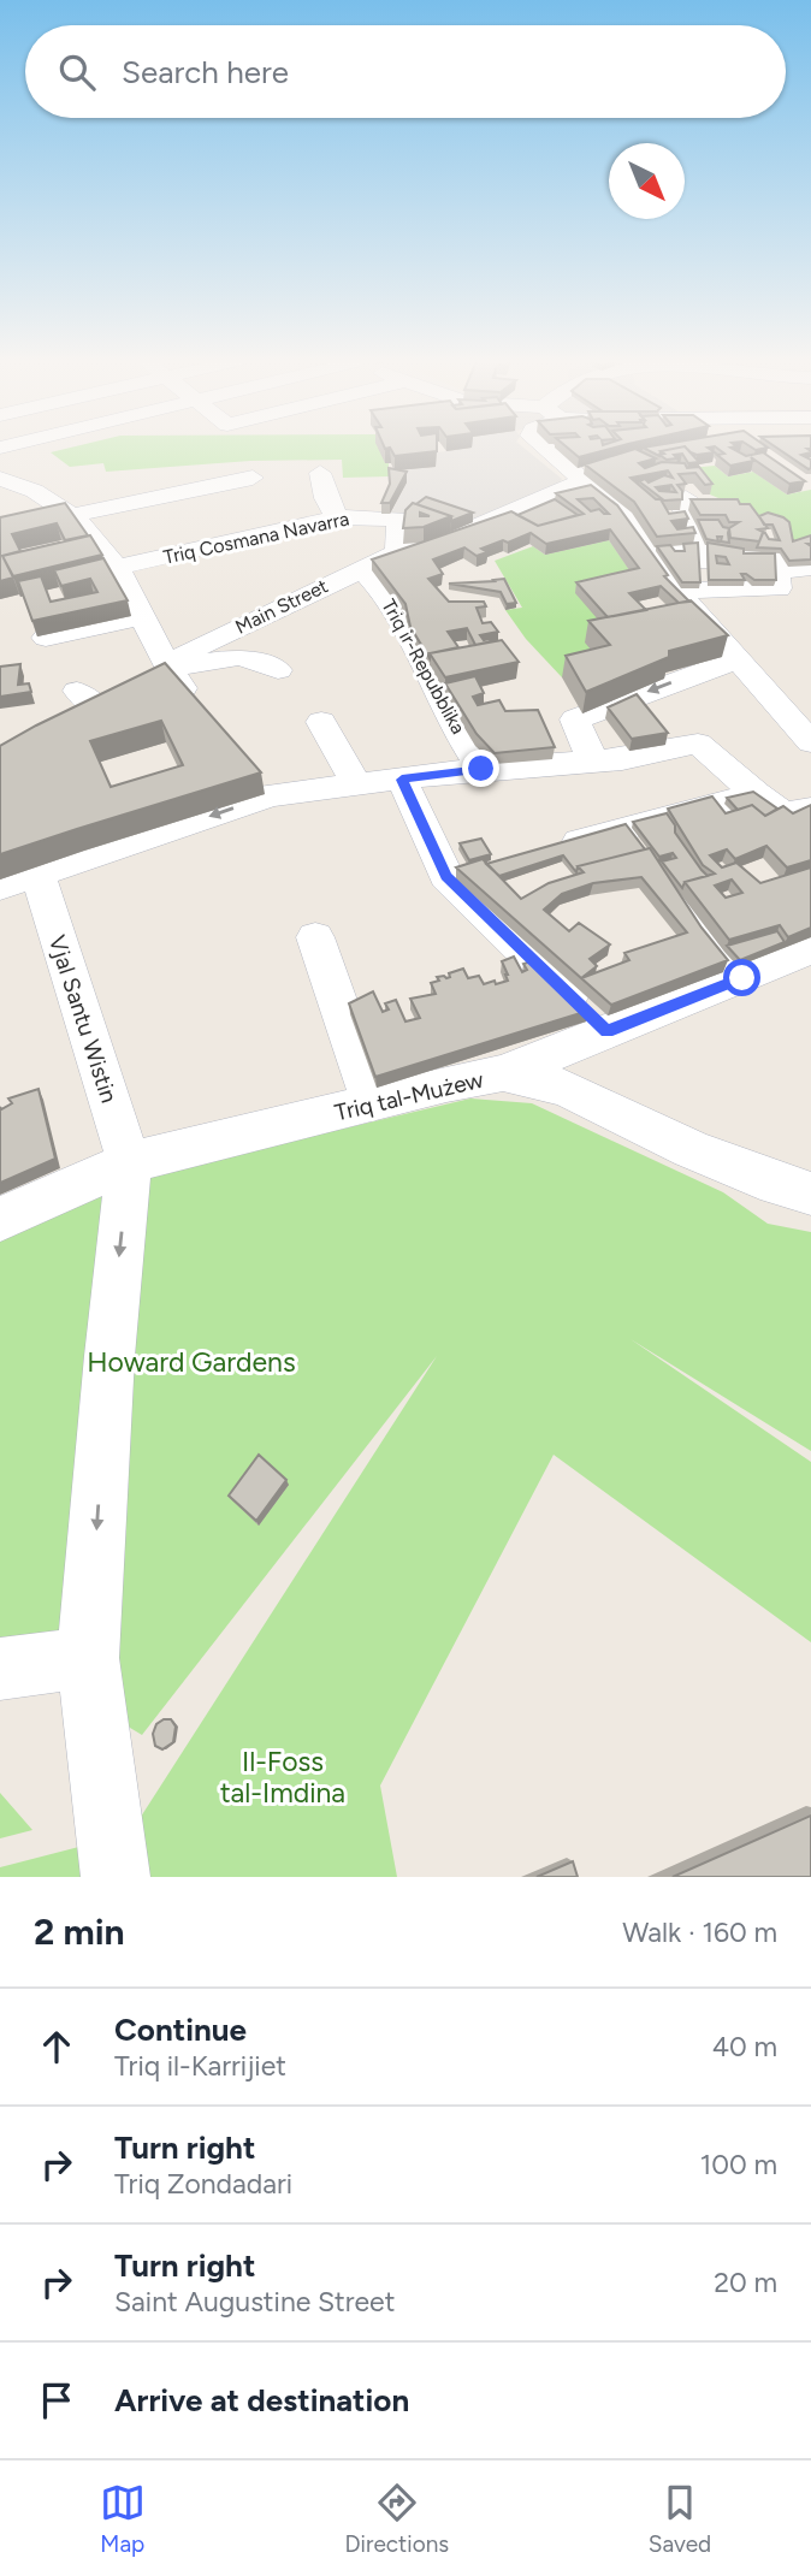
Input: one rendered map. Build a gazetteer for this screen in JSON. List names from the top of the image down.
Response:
{
  "streets": {
    "street": [
      "Triq Cosmana Navarra",
      "Main Street",
      "Triq ir-Repubblika",
      "Vjal Santu Wistin",
      "Triq tal-Mużew"
    ]
  },
  "crossings": [
    ["Triq Cosmana Navarra", "Main Street"],
    ["Main Street", "Triq ir-Repubblika"],
    ["Vjal Santu Wistin", "Triq tal-Mużew"]
  ],
  "parks": ["Howard Gardens", "Il-Foss tal-Imdina"],
  "north": "bottom right",
  "page": {
    "search": "Search here",
    "heading": ["2 min", "Walk · 160 m"],
    "list": [
      ["Continue", "Triq il-Karrijiet", "40 m"],
      ["Turn right", "Triq Zondadari", "100 m"],
      ["Turn right", "Saint Augustine Street", "20 m"],
      "Arrive at destination"
    ],
    "nav": ["Map", "Directions", "Saved"]
  }
}
